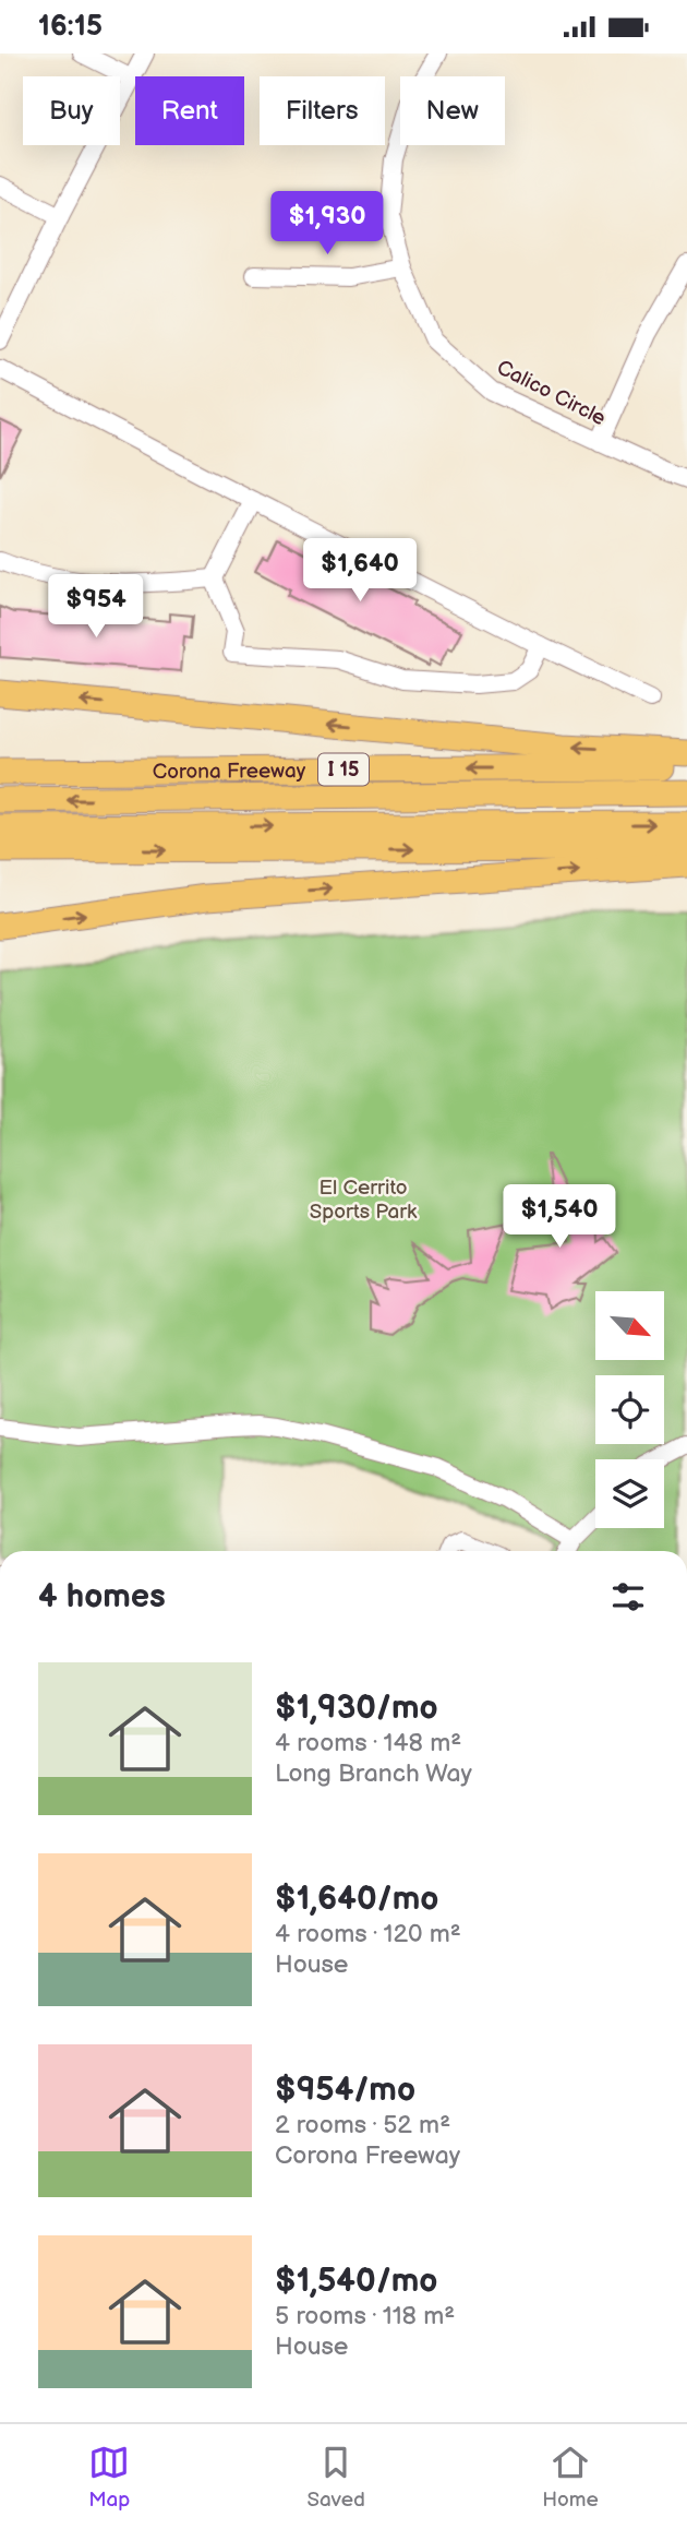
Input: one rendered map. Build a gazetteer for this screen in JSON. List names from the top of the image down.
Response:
{
  "streets": {
    "highway": ["I 15", "Corona Freeway"],
    "street": ["Calico Circle"]
  },
  "parks": ["El Cerrito Sports Park"],
  "north": "bottom right",
  "page": {
    "status": "16:15",
    "chip": [
      "Buy",
      "Rent",
      "Filters",
      "New"
    ],
    "price": [
      "$1,930",
      "$1,640",
      "$954",
      "$1,540"
    ],
    "heading": "4 homes",
    "list": [
      {
        "name": "$1,930/mo",
        "note": "4 rooms · 148 m² · Long Branch Way"
      },
      {
        "name": "$1,640/mo",
        "note": "4 rooms · 120 m² · House"
      },
      {
        "name": "$954/mo",
        "note": "2 rooms · 52 m² · Corona Freeway"
      },
      {
        "name": "$1,540/mo",
        "note": "5 rooms · 118 m² · House"
      }
    ],
    "tabs": ["Map", "Saved", "Home"]
  }
}
